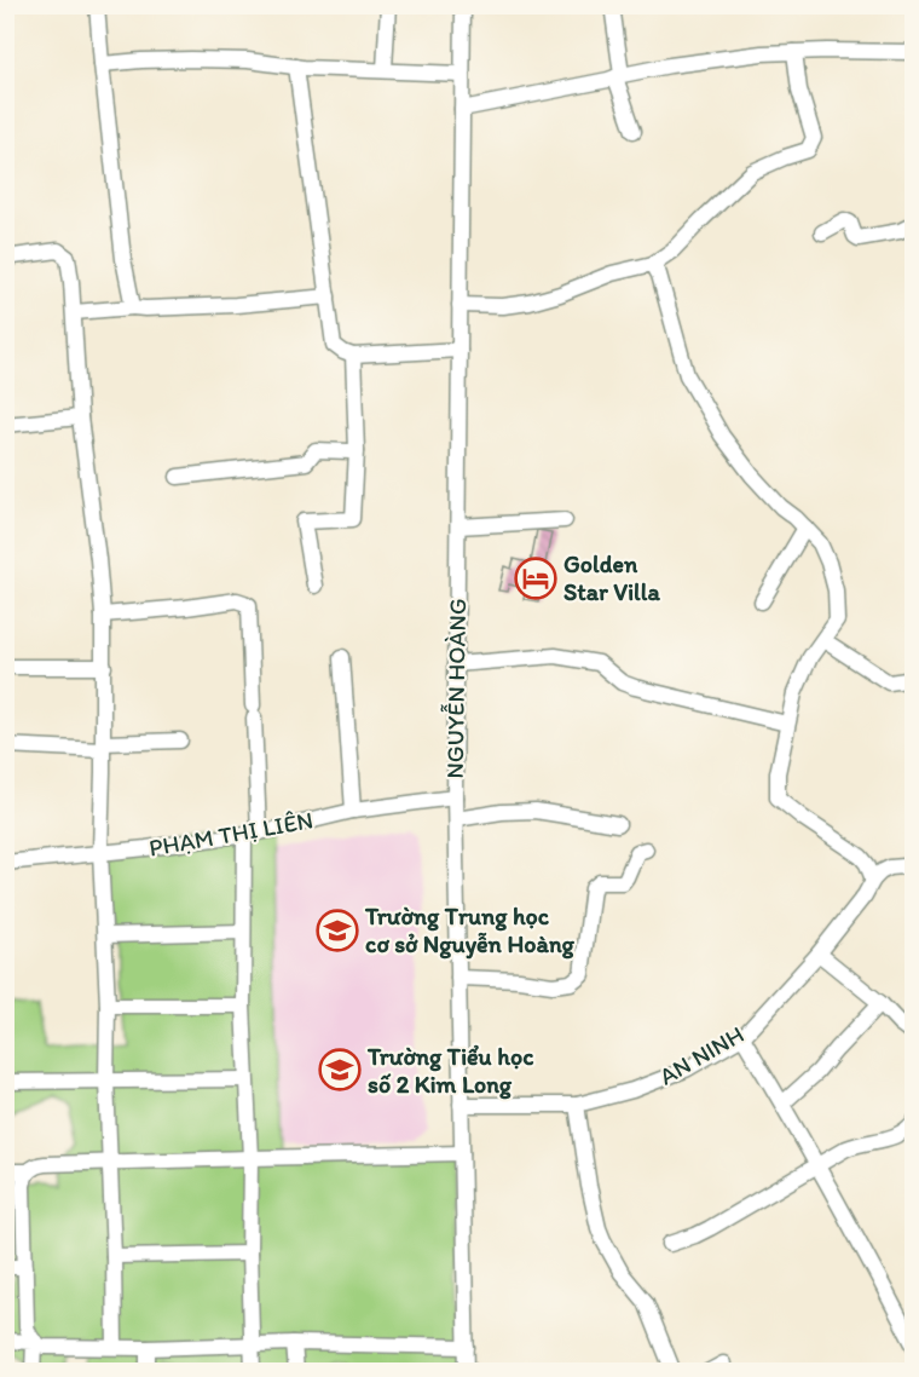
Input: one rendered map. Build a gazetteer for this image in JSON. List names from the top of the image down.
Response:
{
  "streets": {
    "street": ["NGUYỄN HOÀNG", "PHẠM THỊ LIÊN", "AN NINH"]
  },
  "crossings": [
    ["NGUYỄN HOÀNG", "PHẠM THỊ LIÊN"],
    ["NGUYỄN HOÀNG", "AN NINH"]
  ],
  "places": {
    "hotel": ["Golden Star Villa"],
    "school or university": ["Trường Trung học cơ sở Nguyễn Hoàng", "Trường Tiểu học số 2 Kim Long"]
  }
}
